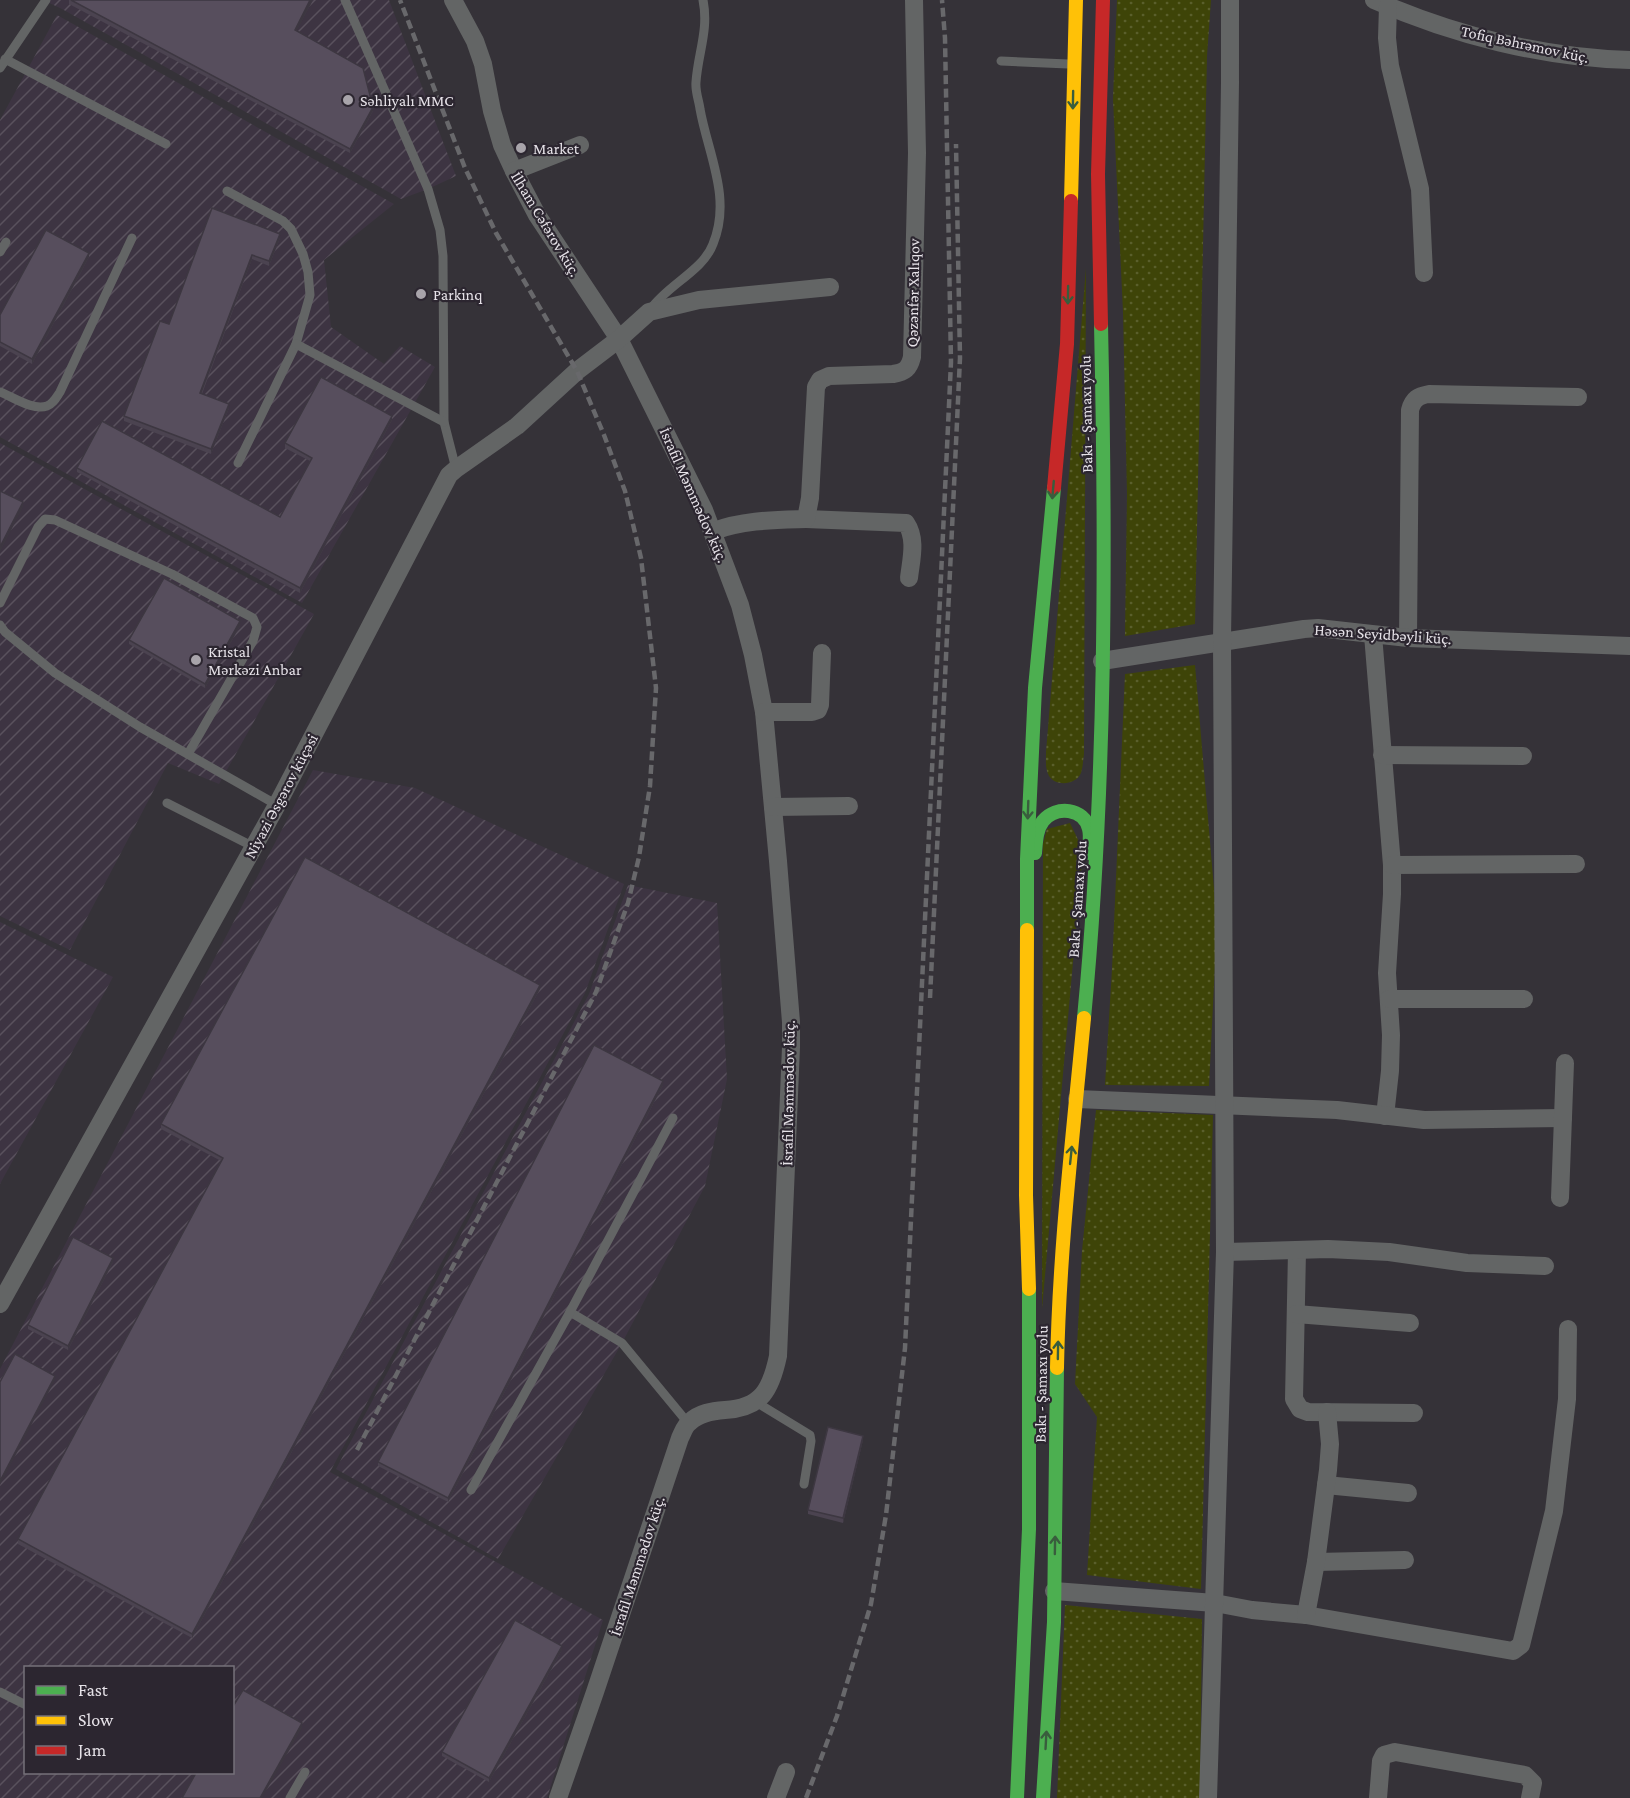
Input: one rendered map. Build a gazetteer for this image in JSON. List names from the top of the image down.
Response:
{
  "streets": {
    "highway": ["Bakı - Şamaxı yolu"],
    "street": [
      "Tofiq Bəhrəmov küç.",
      "İlham Cəfərov küç.",
      "Qəzənfər Xalıqov",
      "İsrafil Məmmədov küç.",
      "Həsən Seyidbəyli küç.",
      "Niyazi Əsgərov küçəsi"
    ]
  },
  "crossings": [
    ["İlham Cəfərov küç.", "İsrafil Məmmədov küç."],
    ["İlham Cəfərov küç.", "Niyazi Əsgərov küçəsi"],
    ["Bakı - Şamaxı yolu", "Həsən Seyidbəyli küç."],
    ["İsrafil Məmmədov küç.", "Niyazi Əsgərov küçəsi"]
  ],
  "places": [
    "Səhliyalı MMC",
    "Market",
    "Parkinq",
    "Kristal Mərkəzi Anbar"
  ],
  "legend": ["Fast", "Slow", "Jam"]
}
